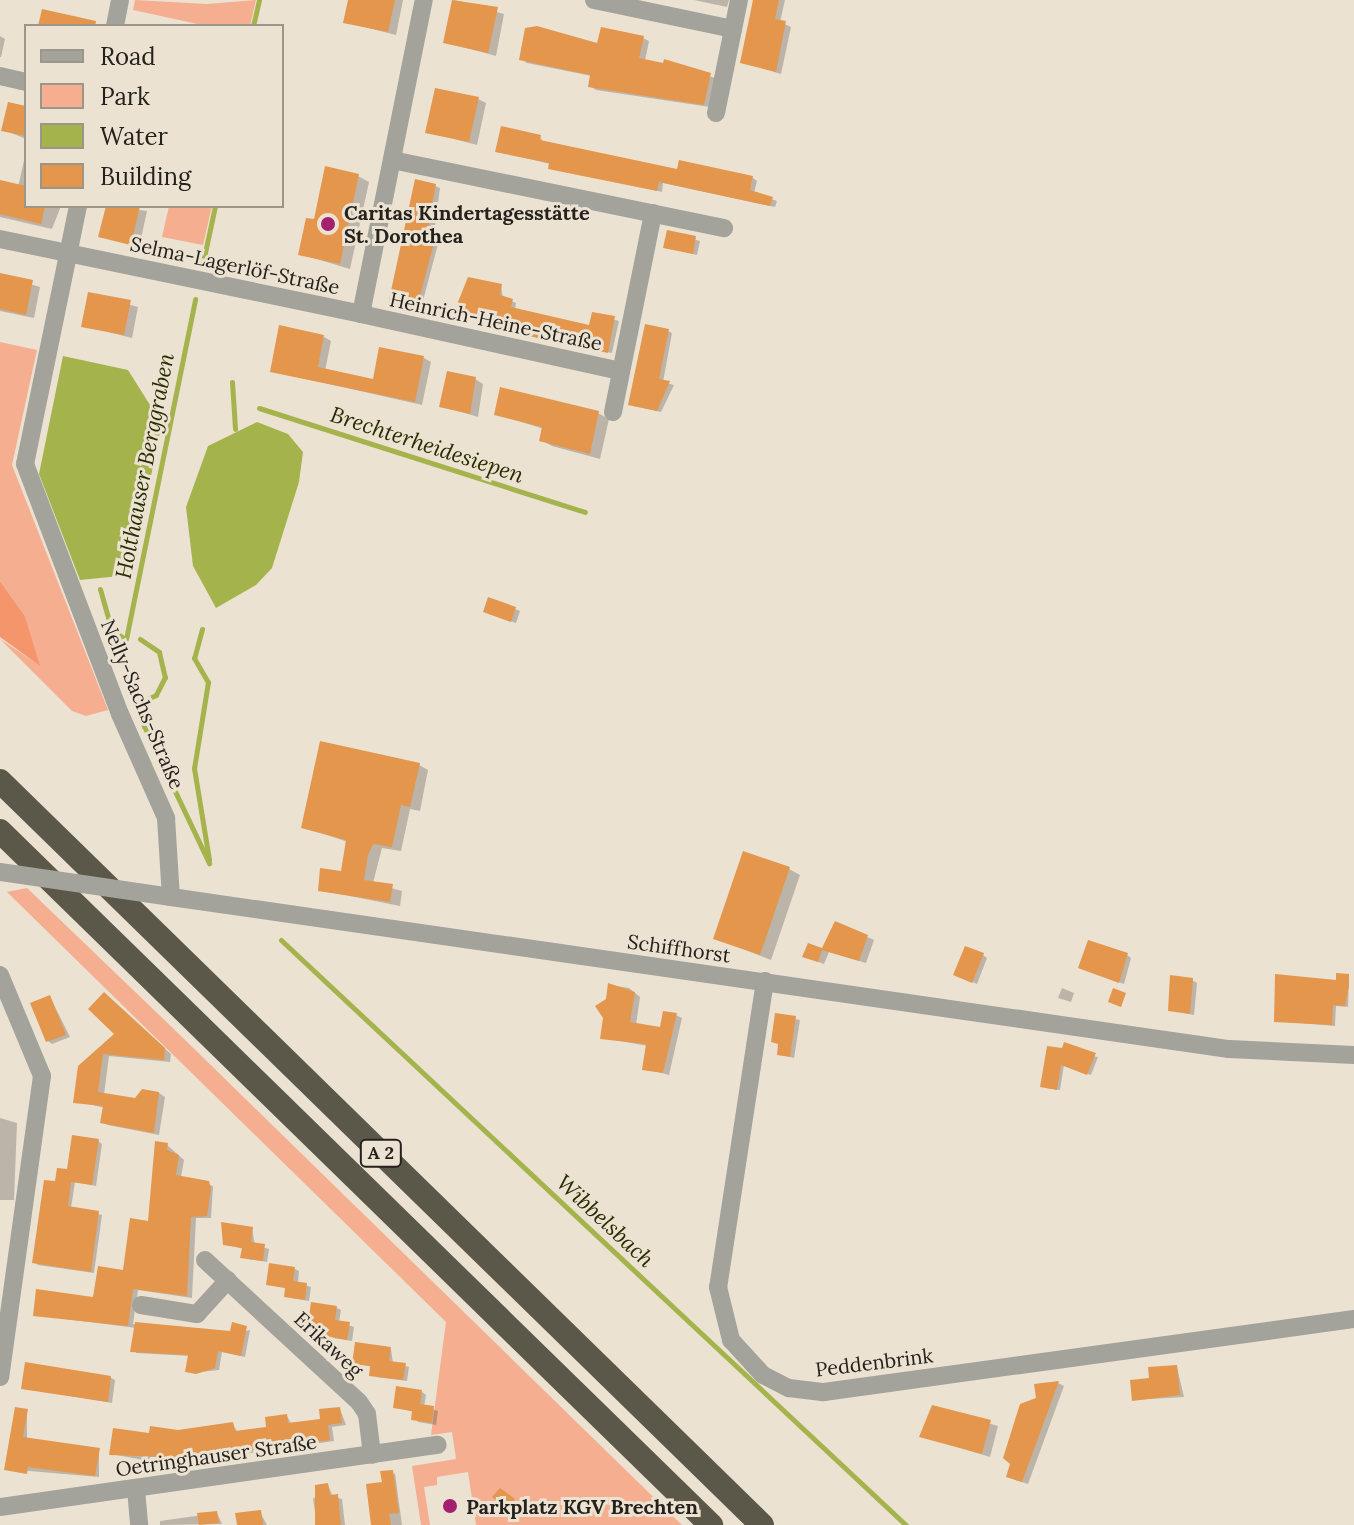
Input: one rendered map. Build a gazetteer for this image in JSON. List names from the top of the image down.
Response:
{
  "streets": {
    "highway": ["A 2"],
    "street": [
      "Selma-Lagerlöf-Straße",
      "Heinrich-Heine-Straße",
      "Nelly-Sachs-Straße",
      "Schiffhorst",
      "Erikaweg",
      "Peddenbrink",
      "Oetringhauser Straße"
    ]
  },
  "crossings": [
    ["Selma-Lagerlöf-Straße", "Heinrich-Heine-Straße"],
    ["Selma-Lagerlöf-Straße", "Nelly-Sachs-Straße"],
    ["Nelly-Sachs-Straße", "Schiffhorst"],
    ["Schiffhorst", "Peddenbrink"],
    ["Erikaweg", "Oetringhauser Straße"]
  ],
  "water": ["Brechterheidesiepen", "Holthauser Berggraben", "Wibbelsbach"],
  "places": ["Caritas Kindertagesstätte St. Dorothea", "Parkplatz KGV Brechten"],
  "legend": [
    "Road",
    "Park",
    "Water",
    "Building"
  ]
}
